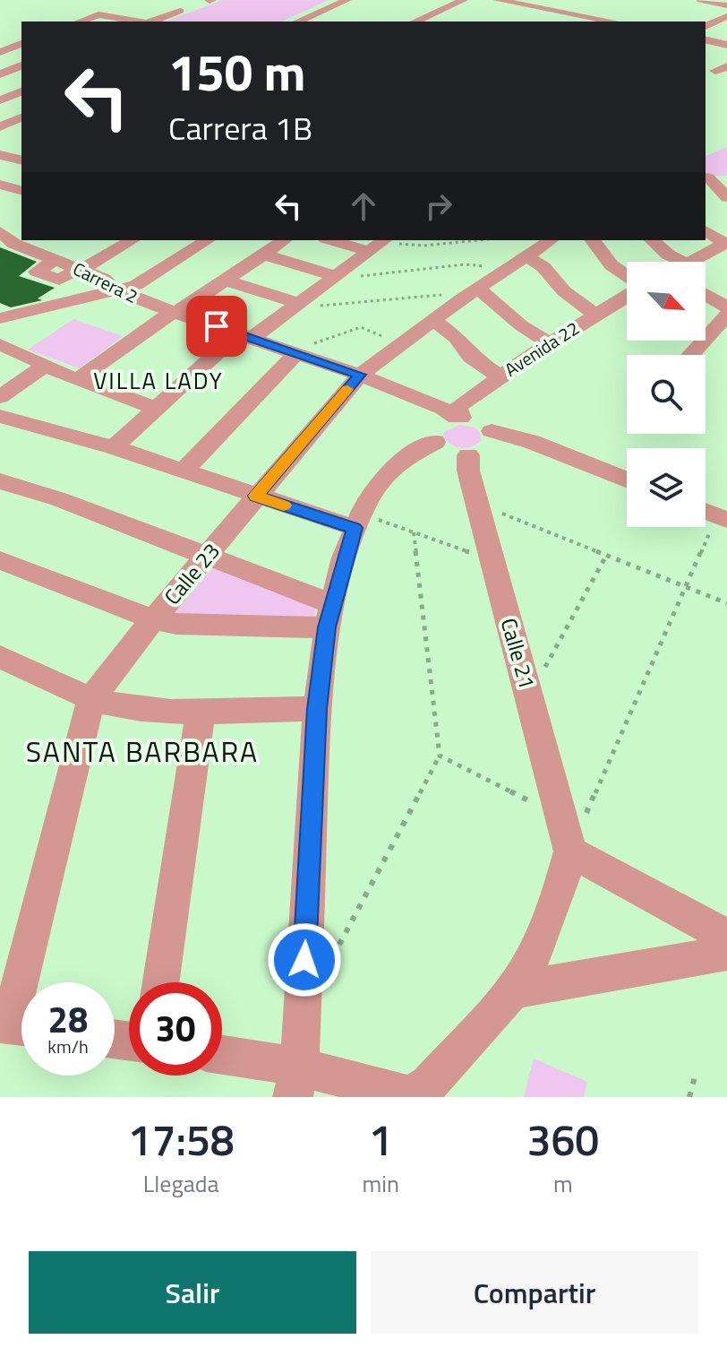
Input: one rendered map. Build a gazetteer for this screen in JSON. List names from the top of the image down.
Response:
{
  "streets": {
    "street": [
      "Carrera 2",
      "Avenida 22",
      "Calle 23",
      "Calle 21"
    ]
  },
  "crossings": [
    ["Carrera 2", "Avenida 22"],
    ["Carrera 2", "Calle 23"],
    ["Carrera 2", "Calle 21"],
    ["Avenida 22", "Calle 21"]
  ],
  "districts": ["VILLA LADY", "SANTA BARBARA"],
  "north": "bottom right",
  "page": {
    "turn": ["150 m", "Carrera 1B"],
    "speed": "28 km/h",
    "limit": "30",
    "eta": [
      "17:58",
      "Llegada",
      "1",
      "min",
      "360",
      "m"
    ],
    "buttons": ["Salir", "Compartir"]
  }
}
